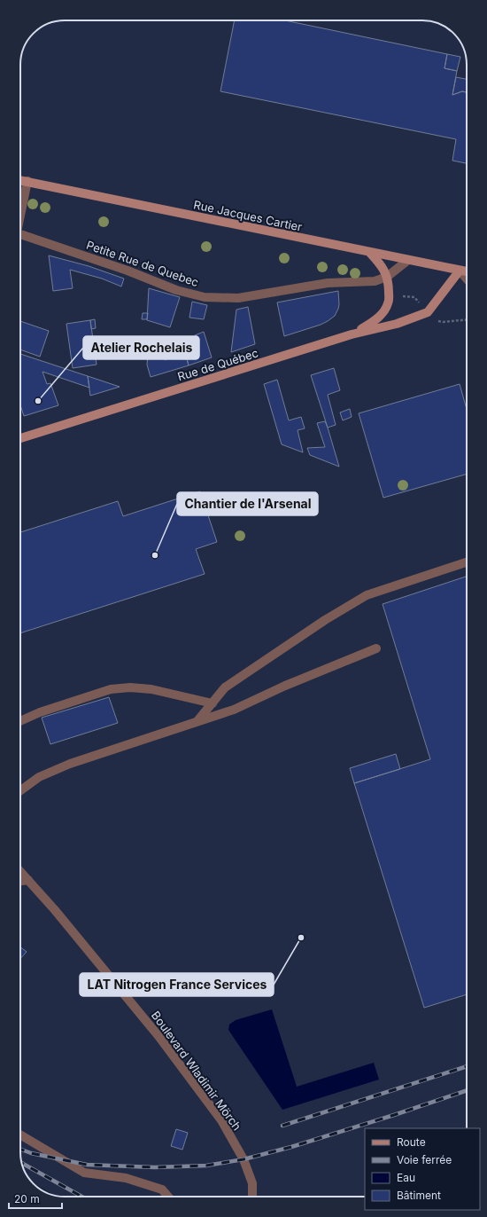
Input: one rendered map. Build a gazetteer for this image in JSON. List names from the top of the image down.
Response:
{
  "streets": {
    "street": [
      "Rue Jacques Cartier",
      "Petite Rue de Quebec",
      "Rue de Québec",
      "Boulevard Wladimir Mörch"
    ]
  },
  "crossings": [
    ["Rue Jacques Cartier", "Petite Rue de Quebec"]
  ],
  "places": ["Atelier Rochelais", "Chantier de l'Arsenal", "LAT Nitrogen France Services"],
  "legend": [
    "Route",
    "Voie ferrée",
    "Eau",
    "Bâtiment"
  ],
  "scale_bar": "20 m"
}
